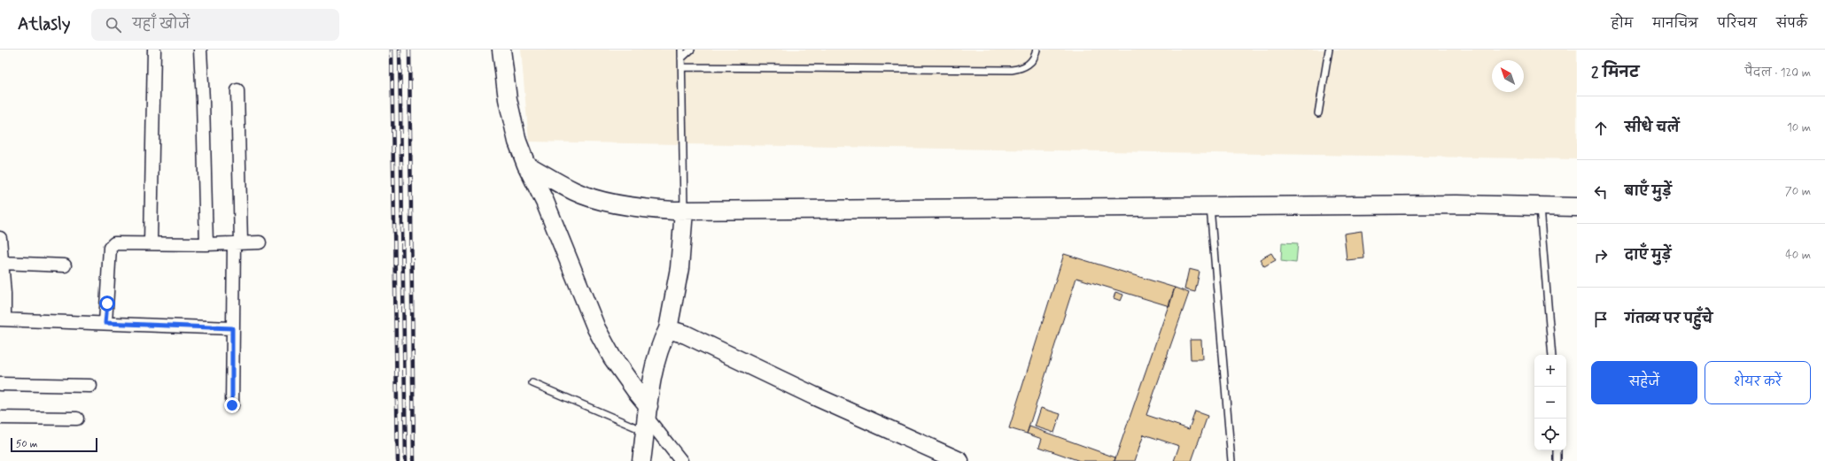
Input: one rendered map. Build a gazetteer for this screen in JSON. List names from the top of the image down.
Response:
{
  "scale_bar": "50 m",
  "north": "top left",
  "page": {
    "header": "Atlasly",
    "search": "यहाँ खोजें",
    "nav": [
      "होम",
      "मानचित्र",
      "परिचय",
      "संपर्क"
    ],
    "heading": ["2 मिनट", "पैदल · 120 m"],
    "list": [
      ["सीधे चलें", "10 m"],
      ["बाएँ मुड़ें", "70 m"],
      ["दाएँ मुड़ें", "40 m"],
      "गंतव्य पर पहुँचे"
    ],
    "buttons": ["सहेजें", "शेयर करें"],
    "map_buttons": ["+", "−"],
    "scale": "50 m"
  }
}
